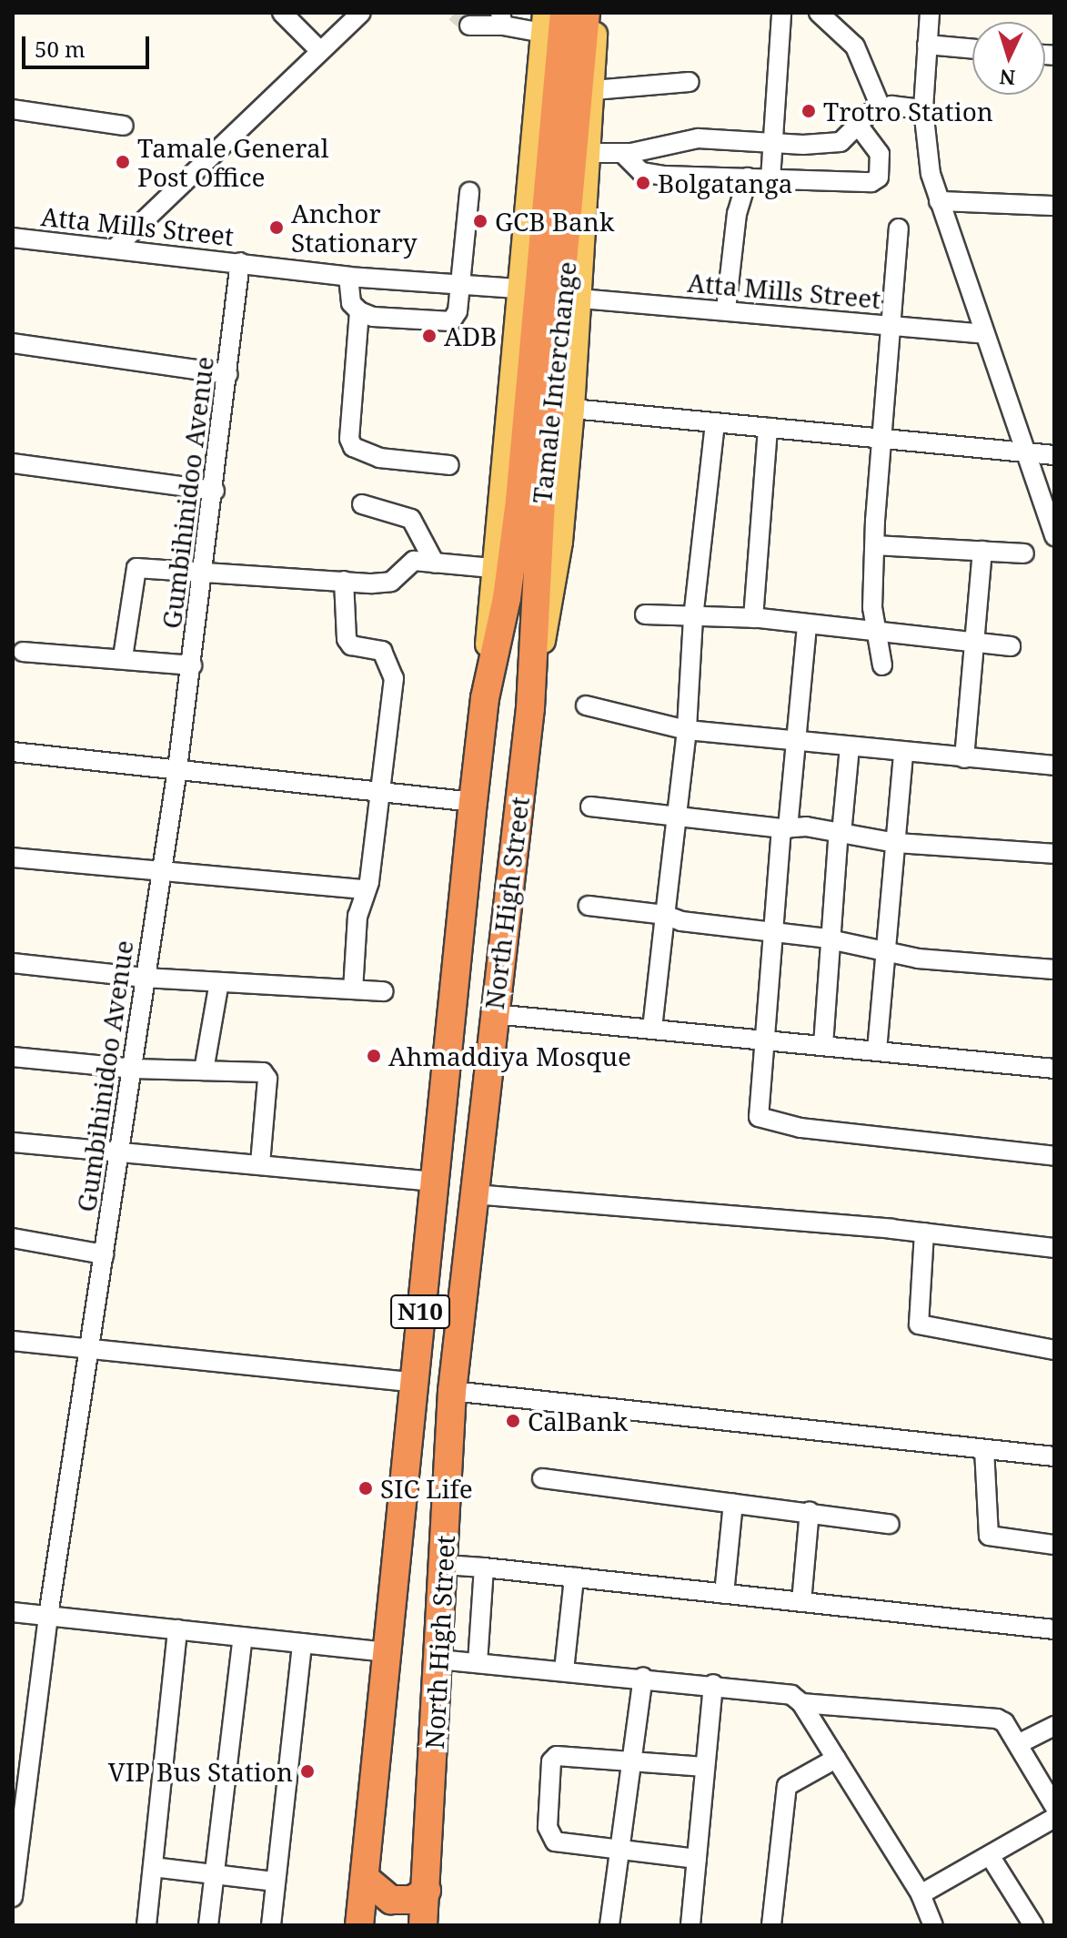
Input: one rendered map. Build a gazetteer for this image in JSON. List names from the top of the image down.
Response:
{
  "streets": {
    "highway": ["Tamale Interchange", "North High Street", "N10"],
    "street": ["Atta Mills Street", "Gumbihinidoo Avenue"]
  },
  "crossings": [
    ["Atta Mills Street", "Gumbihinidoo Avenue"],
    ["Atta Mills Street", "North High Street"],
    ["Tamale Interchange", "North High Street"]
  ],
  "places": [
    "Trotro Station",
    "Tamale General Post Office",
    "Bolgatanga",
    "GCB Bank",
    "Anchor Stationary",
    "ADB",
    "Ahmaddiya Mosque",
    "CalBank",
    "SIC Life",
    "VIP Bus Station"
  ],
  "scale_bar": "50 m",
  "north": "bottom"
}
